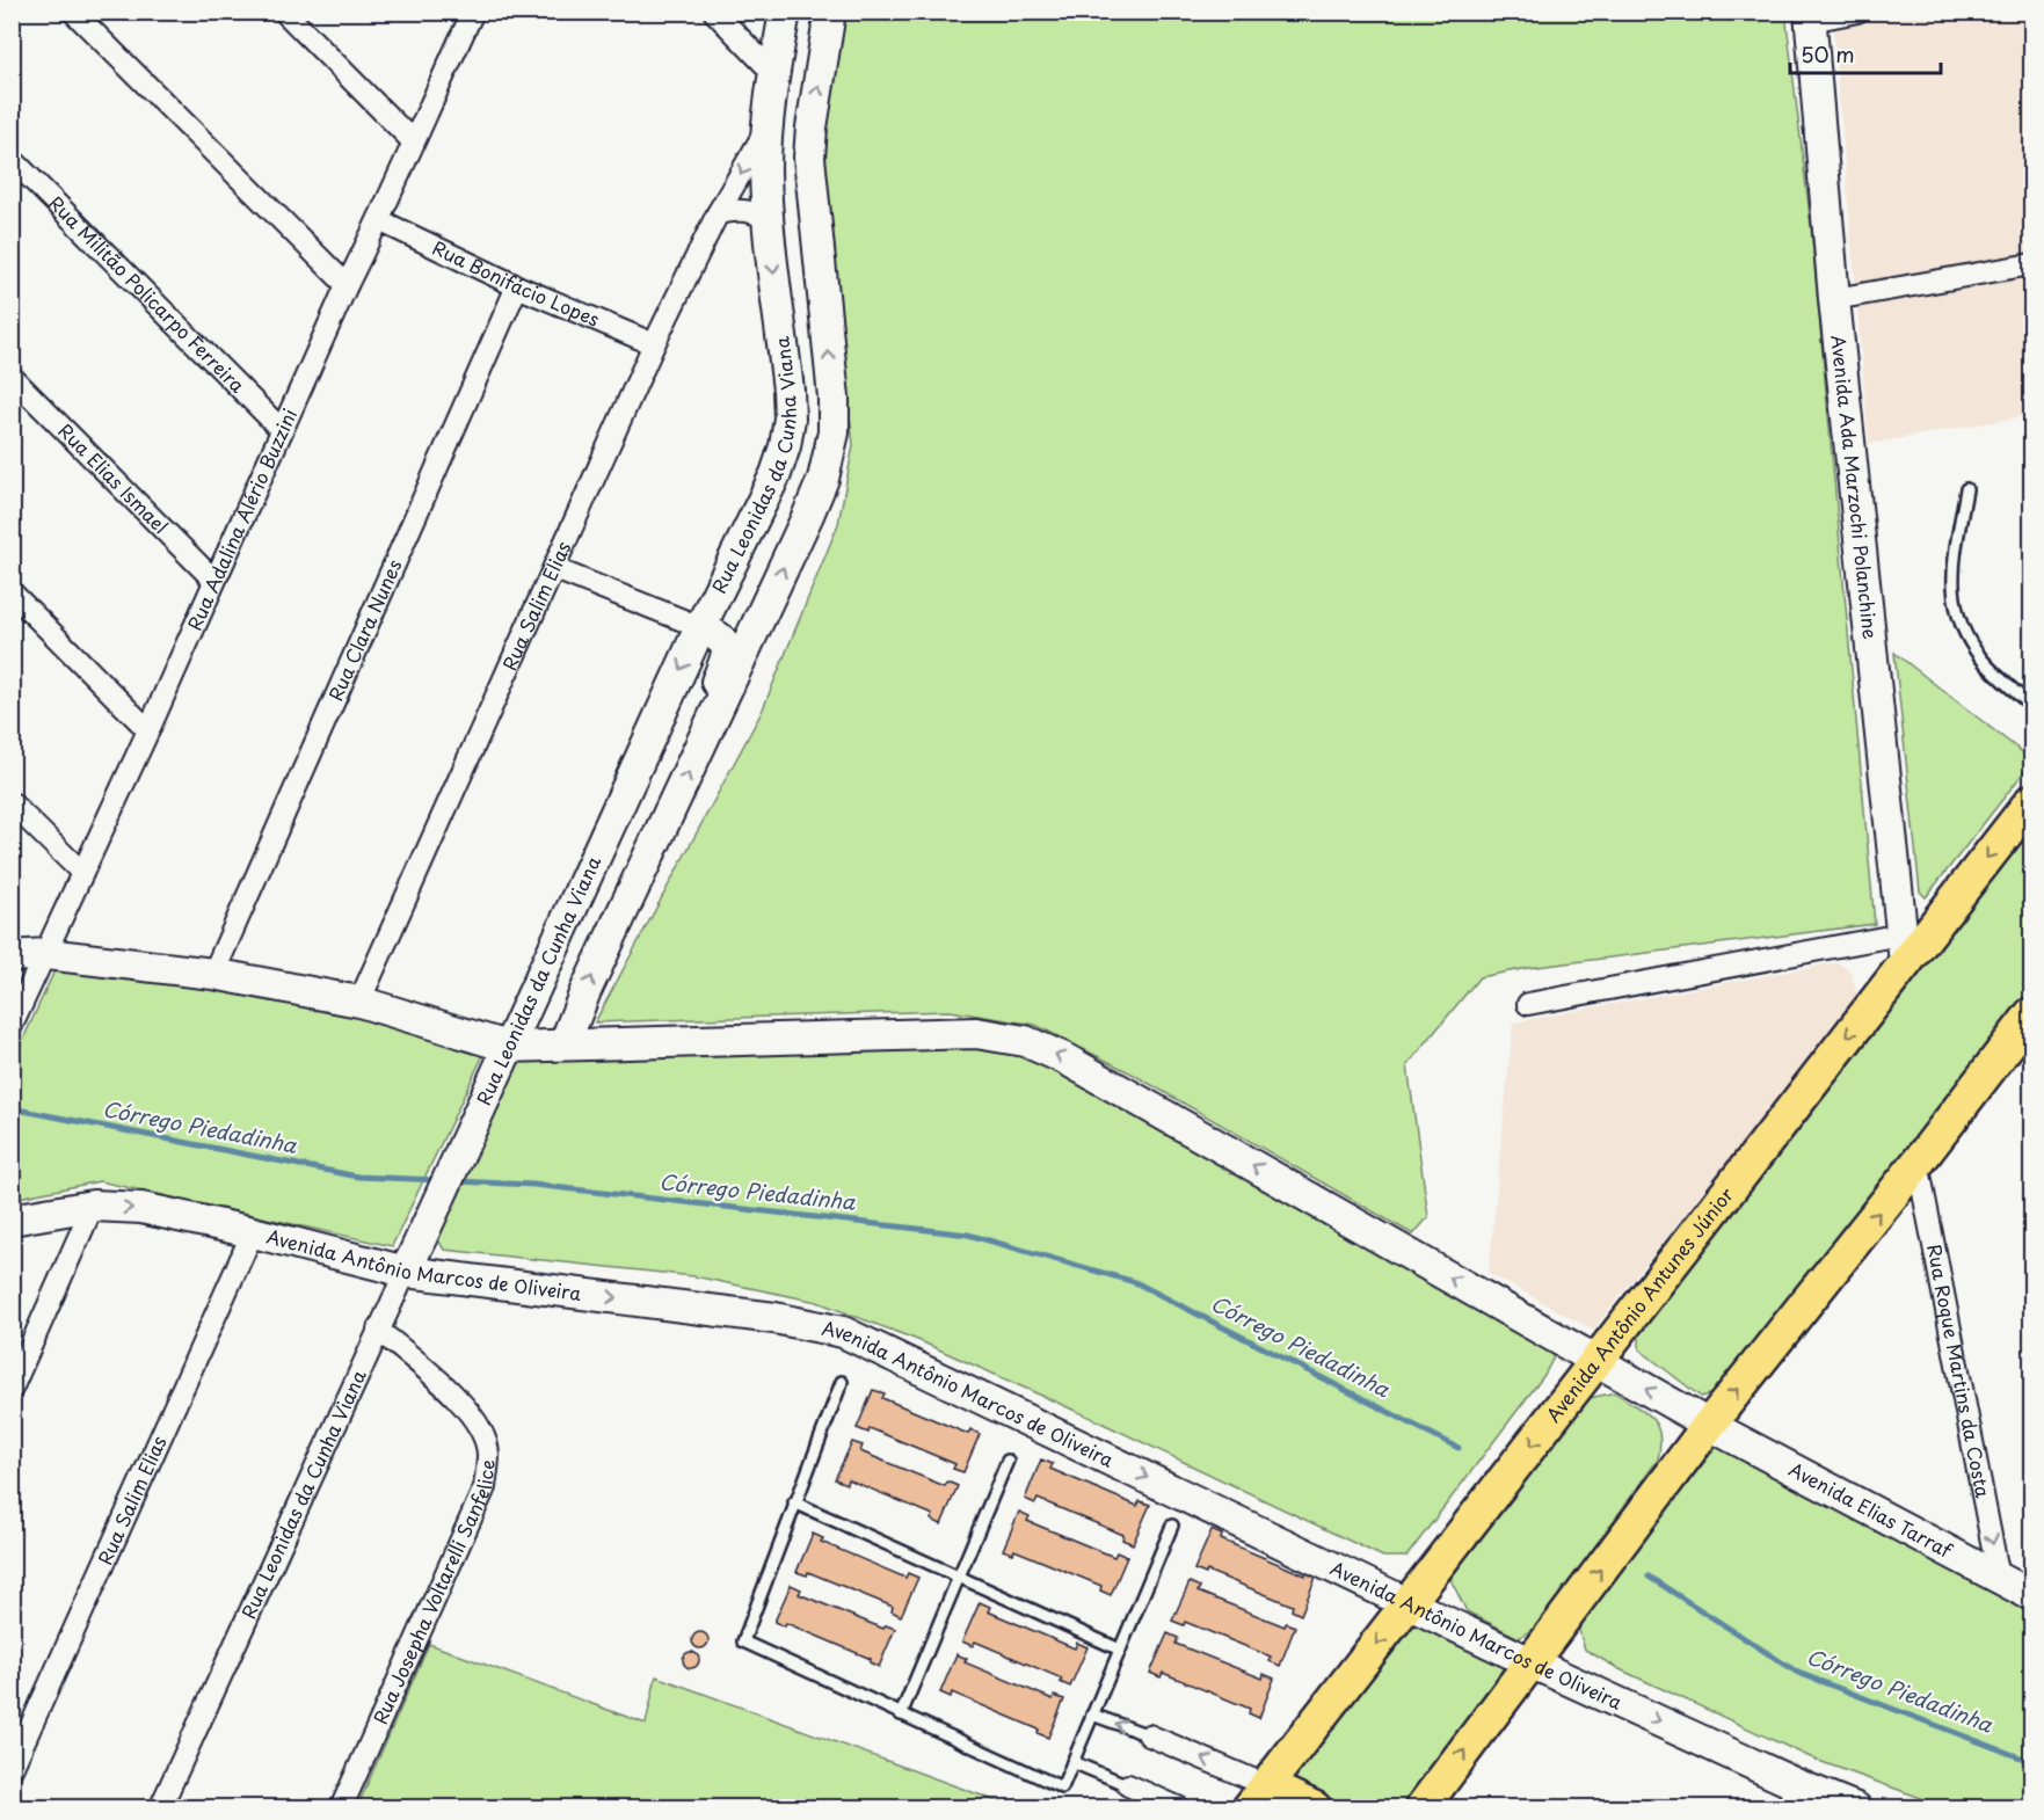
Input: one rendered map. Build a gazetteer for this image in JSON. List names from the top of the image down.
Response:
{
  "streets": {
    "main road": [
      "Rua Leonidas da Cunha Viana",
      "Avenida Ada Marzochi Polanchine",
      "Avenida Antônio Marcos de Oliveira",
      "Avenida Antônio Antunes Júnior",
      "Avenida Elias Tarraf"
    ],
    "street": [
      "Rua Bonifácio Lopes",
      "Rua Militão Policarpo Ferreira",
      "Rua Elias Ismael",
      "Rua Adalina Alério Buzzini",
      "Rua Salim Elias",
      "Rua Clara Nunes",
      "Rua Roque Martins da Costa",
      "Rua Josepha Voltarelli Sanfelice"
    ]
  },
  "crossings": [
    ["Rua Bonifácio Lopes", "Rua Adalina Alério Buzzini"],
    ["Rua Bonifácio Lopes", "Rua Salim Elias"],
    ["Rua Bonifácio Lopes", "Rua Clara Nunes"],
    ["Rua Militão Policarpo Ferreira", "Rua Adalina Alério Buzzini"],
    ["Rua Leonidas da Cunha Viana", "Rua Salim Elias"],
    ["Rua Leonidas da Cunha Viana", "Avenida Antônio Marcos de Oliveira"],
    ["Rua Leonidas da Cunha Viana", "Rua Josepha Voltarelli Sanfelice"],
    ["Rua Elias Ismael", "Rua Adalina Alério Buzzini"],
    ["Avenida Ada Marzochi Polanchine", "Avenida Antônio Antunes Júnior"],
    ["Rua Salim Elias", "Avenida Antônio Marcos de Oliveira"],
    ["Avenida Antônio Marcos de Oliveira", "Avenida Antônio Antunes Júnior"],
    ["Rua Roque Martins da Costa", "Avenida Elias Tarraf"]
  ],
  "one_way": ["Rua Roque Martins da Costa"],
  "water": ["Córrego Piedadinha"],
  "scale_bar": "50 m"
}
